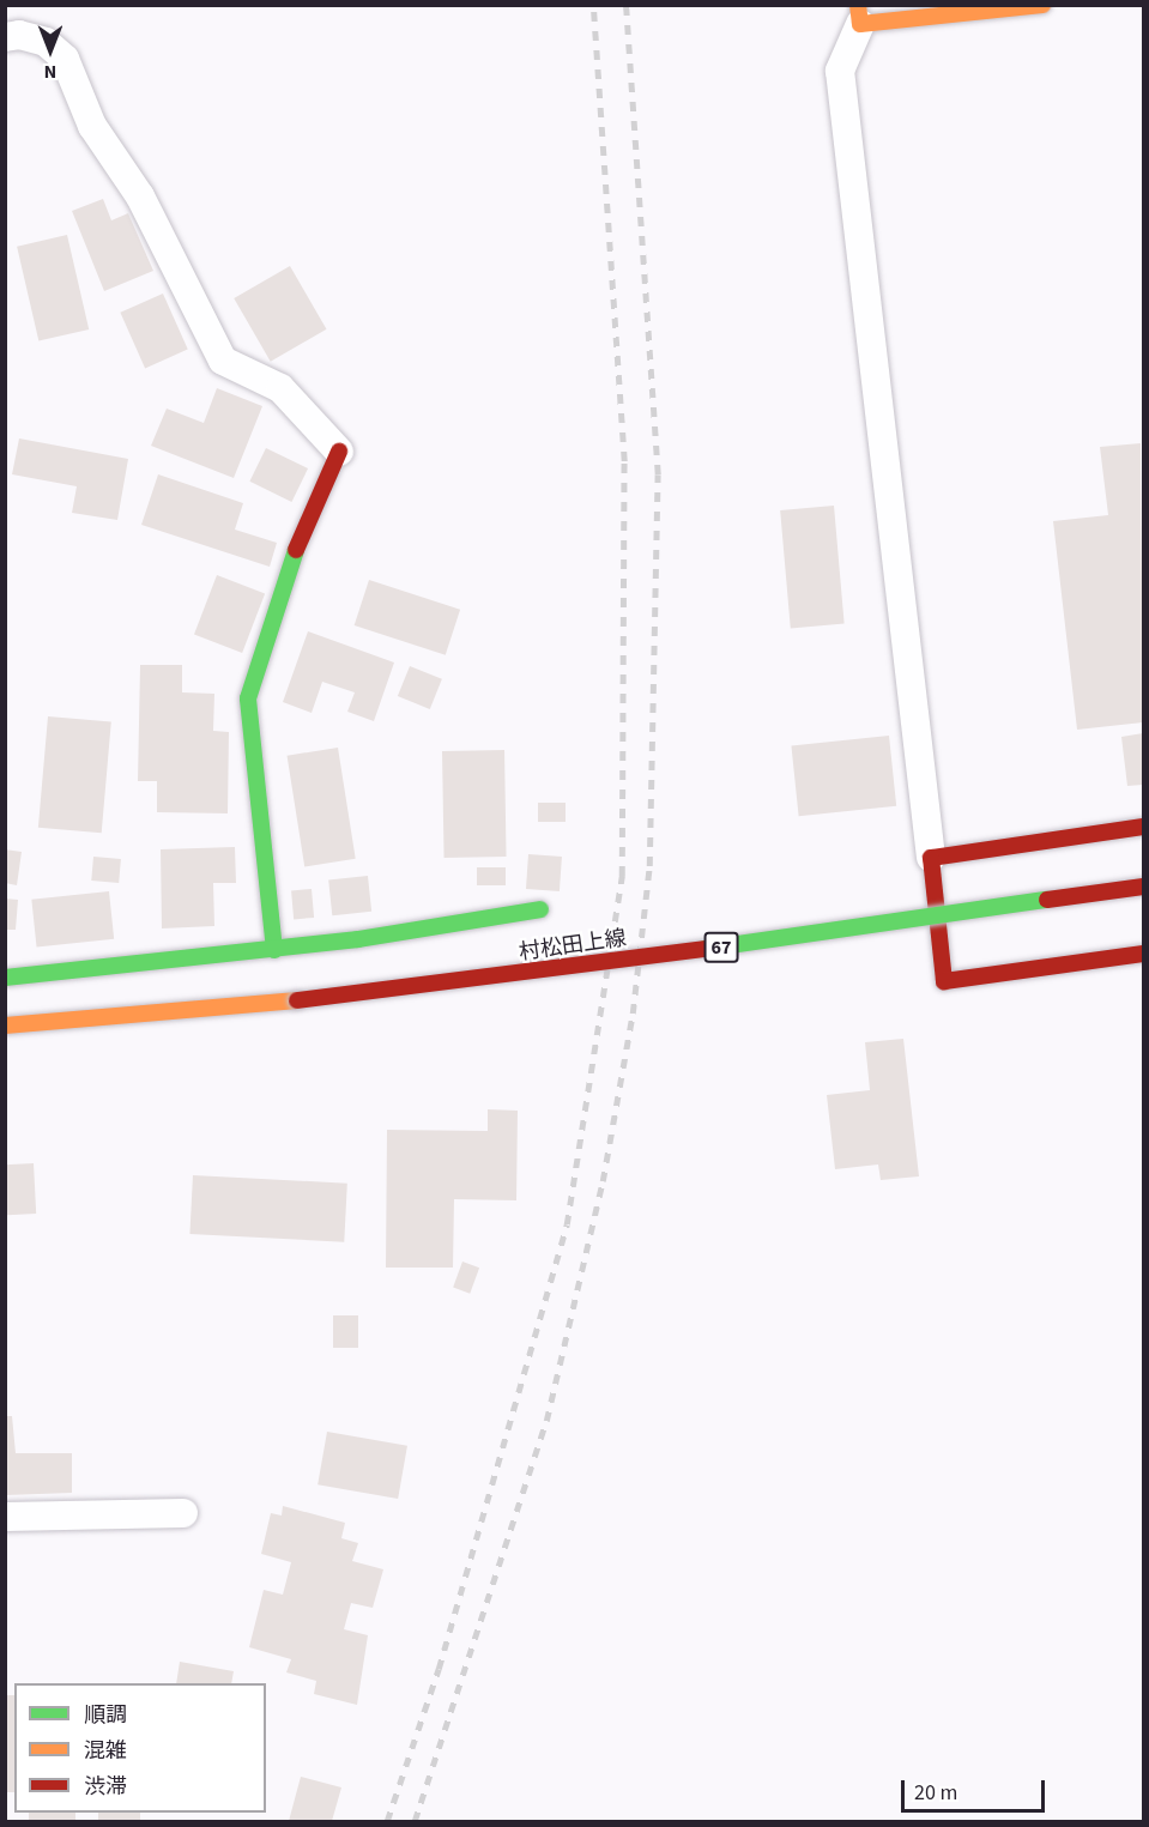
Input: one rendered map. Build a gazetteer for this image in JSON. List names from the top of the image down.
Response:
{
  "streets": {
    "street": ["村松田上線", "67"]
  },
  "legend": ["順調", "混雑", "渋滞"],
  "scale_bar": "20 m",
  "north": "bottom"
}
